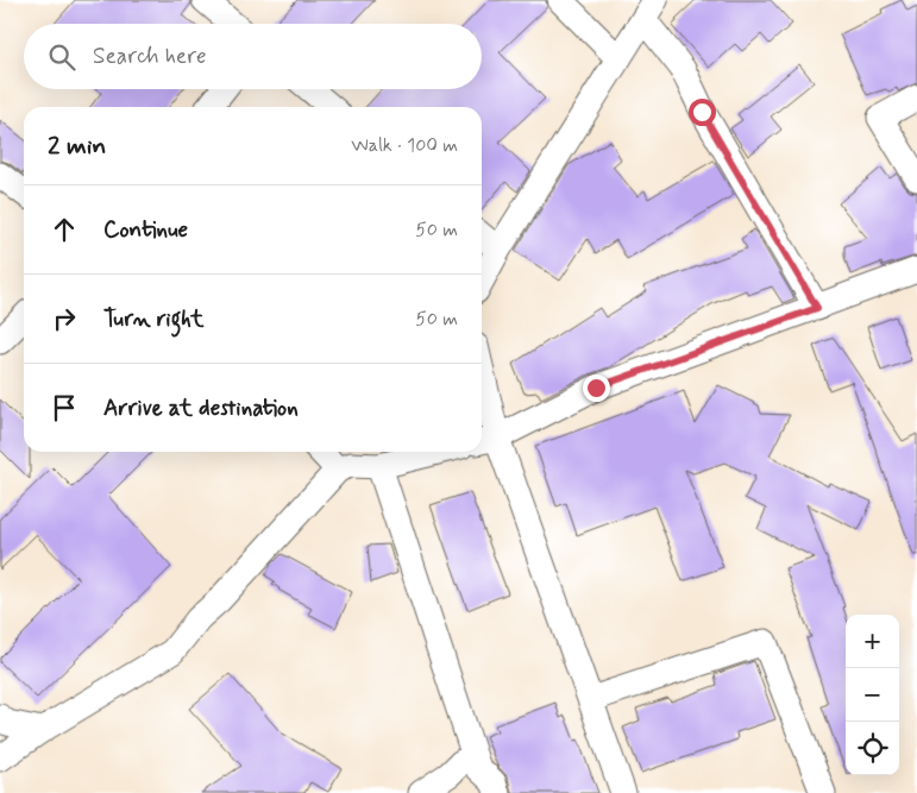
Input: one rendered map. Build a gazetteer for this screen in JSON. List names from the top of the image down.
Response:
{
  "page": {
    "search": "Search here",
    "heading": ["2 min", "Walk · 100 m"],
    "list": [
      ["Continue", "50 m"],
      ["Turn right", "50 m"],
      "Arrive at destination"
    ],
    "map_buttons": ["+", "−"]
  }
}
